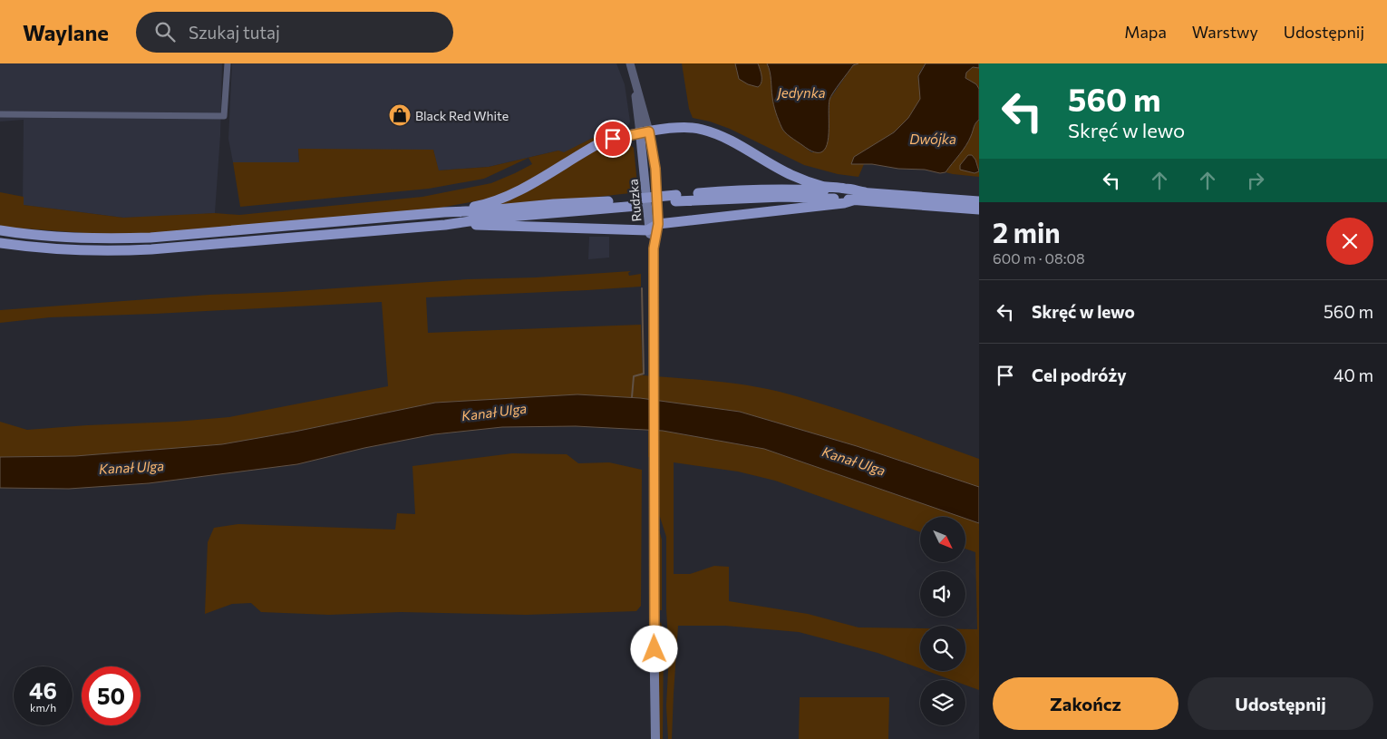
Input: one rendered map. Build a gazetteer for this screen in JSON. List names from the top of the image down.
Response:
{
  "streets": {
    "main road": ["Rudzka"]
  },
  "water": ["Jedynka", "Dwójka", "Kanał Ulga"],
  "places": {
    "shop": ["Black Red White"]
  },
  "north": "bottom right",
  "page": {
    "header": "Waylane",
    "search": "Szukaj tutaj",
    "nav": ["Mapa", "Warstwy", "Udostępnij"],
    "turn": ["560 m", "Skręć w lewo"],
    "heading": ["2 min", "600 m · 08:08"],
    "list": [
      {
        "name": "Skręć w lewo",
        "value": "560 m"
      },
      {
        "name": "Cel podróży",
        "value": "40 m"
      }
    ],
    "speed": "46 km/h",
    "limit": "50",
    "buttons": ["Zakończ", "Udostępnij"]
  }
}
